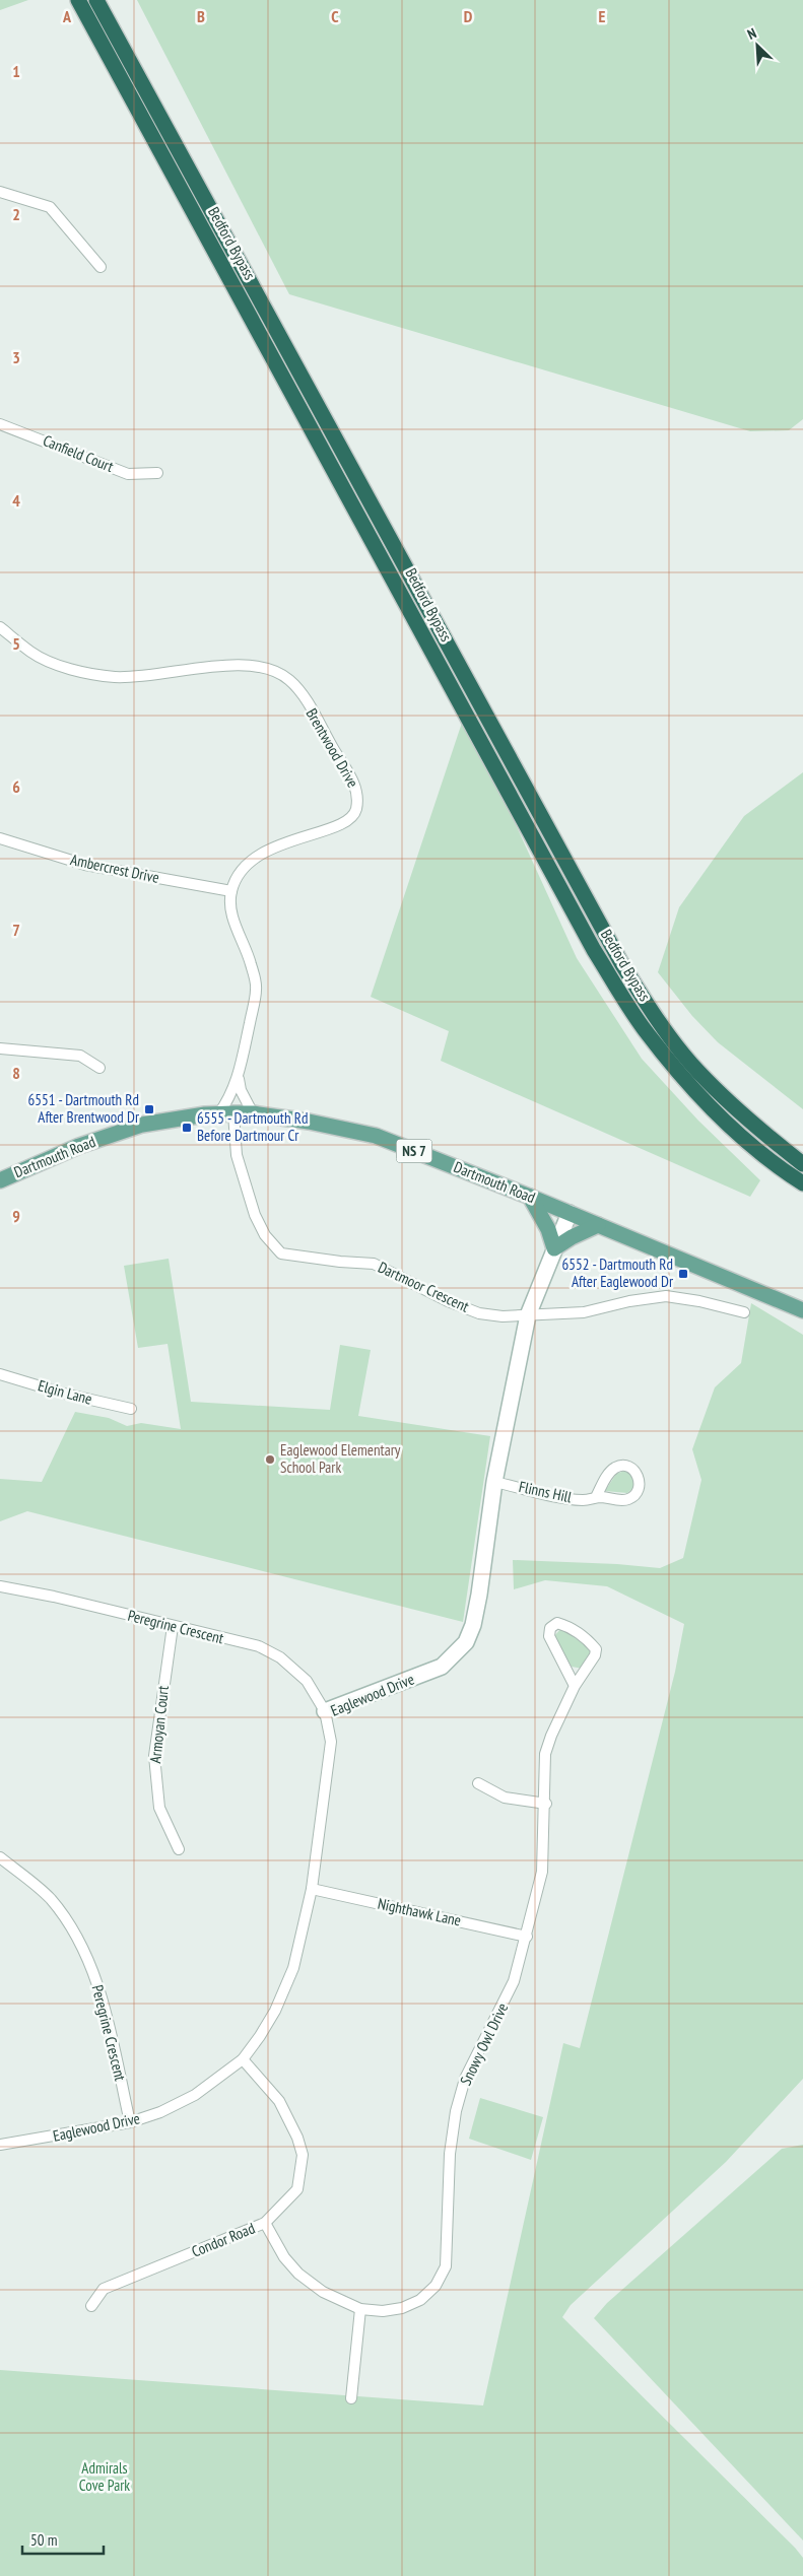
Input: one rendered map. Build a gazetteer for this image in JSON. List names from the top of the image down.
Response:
{
  "streets": {
    "highway": ["Bedford Bypass"],
    "main road": ["NS 7", "Dartmouth Road"],
    "street": [
      "Canfield Court",
      "Brentwood Drive",
      "Ambercrest Drive",
      "Dartmoor Crescent",
      "Elgin Lane",
      "Flinns Hill",
      "Peregrine Crescent",
      "Eaglewood Drive",
      "Armoyan Court",
      "Nighthawk Lane",
      "Snowy Owl Drive",
      "Condor Road"
    ]
  },
  "crossings": [
    ["Brentwood Drive", "Ambercrest Drive"],
    ["Brentwood Drive", "Dartmouth Road"],
    ["Brentwood Drive", "Dartmoor Crescent"],
    ["Dartmouth Road", "Dartmoor Crescent"],
    ["Dartmouth Road", "Eaglewood Drive"],
    ["Dartmoor Crescent", "Eaglewood Drive"],
    ["Flinns Hill", "Eaglewood Drive"],
    ["Peregrine Crescent", "Eaglewood Drive"],
    ["Peregrine Crescent", "Armoyan Court"],
    ["Eaglewood Drive", "Nighthawk Lane"],
    ["Eaglewood Drive", "Condor Road"],
    ["Nighthawk Lane", "Snowy Owl Drive"],
    ["Snowy Owl Drive", "Condor Road"]
  ],
  "parks": ["Admirals Cove Park"],
  "places": {
    "transit": ["6551 - Dartmouth Rd After Brentwood Dr", "6555 - Dartmouth Rd Before Dartmour Cr", "6552 - Dartmouth Rd After Eaglewood Dr"],
    "other": ["Eaglewood Elementary School Park"]
  },
  "scale_bar": "50 m",
  "north": "top left",
  "grid": {
    "columns": [
      "A",
      "B",
      "C",
      "D",
      "E"
    ],
    "rows": [
      "1",
      "2",
      "3",
      "4",
      "5",
      "6",
      "7",
      "8",
      "9"
    ]
  }
}
